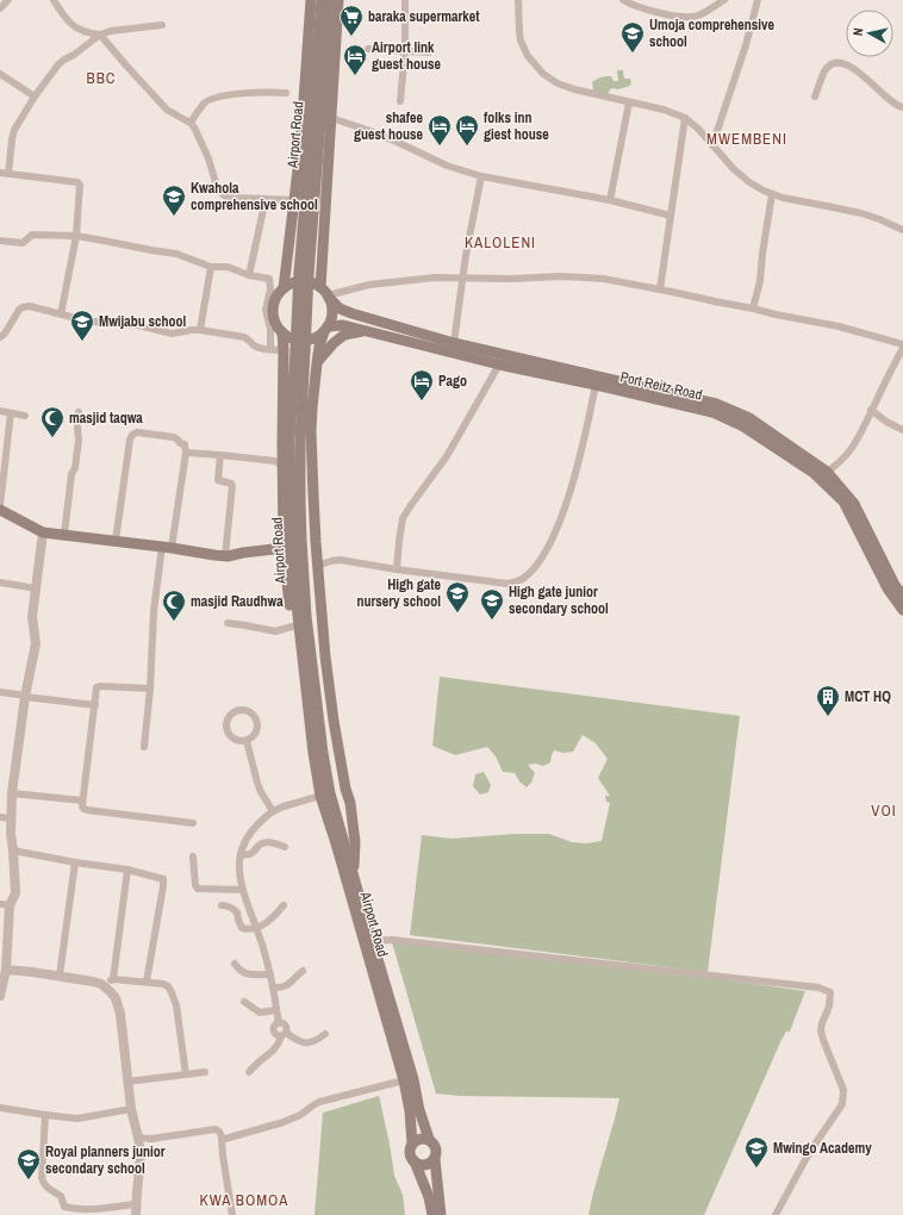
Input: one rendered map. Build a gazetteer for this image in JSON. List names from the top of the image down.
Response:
{
  "streets": {
    "main road": ["Airport Road", "Port Reitz Road"]
  },
  "districts": [
    "BBC",
    "MWEMBENI",
    "KALOLENI",
    "VOI",
    "KWA BOMOA"
  ],
  "places": {
    "supermarket": ["baraka supermarket"],
    "school or university": [
      "Umoja comprehensive school",
      "Kwahola comprehensive school",
      "Mwijabu school",
      "High gate nursery school",
      "High gate junior secondary school",
      "Mwingo Academy",
      "Royal planners junior secondary school"
    ],
    "hotel": [
      "Airport link guest house",
      "shafee guest house",
      "folks inn giest house",
      "Pago"
    ],
    "mosque": ["masjid taqwa", "masjid Raudhwa"],
    "building": ["MCT HQ"]
  },
  "north": "left"
}
